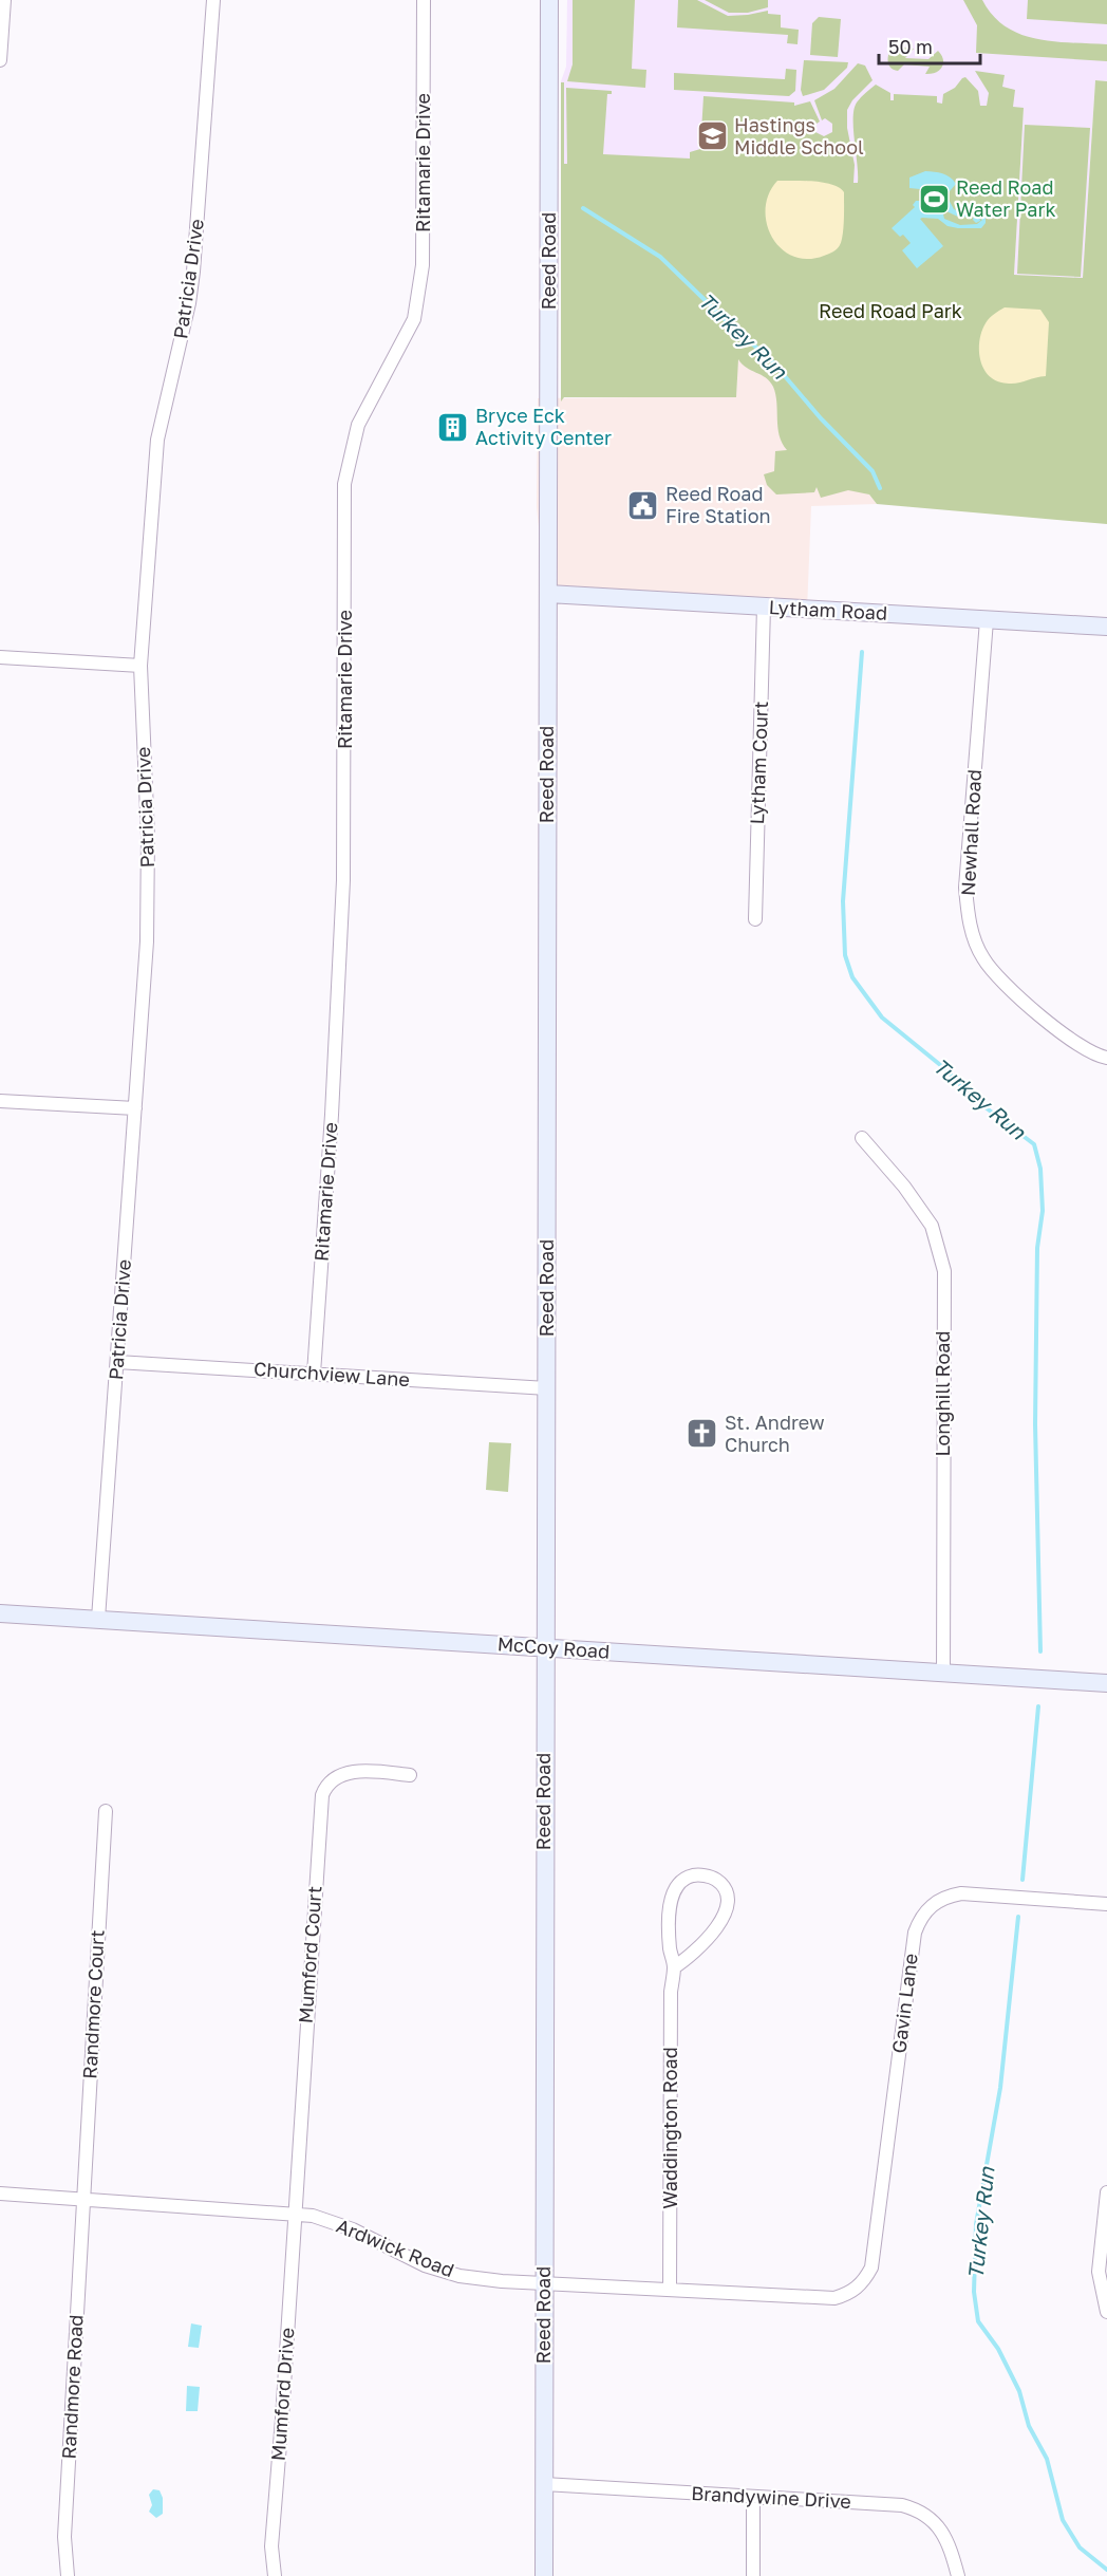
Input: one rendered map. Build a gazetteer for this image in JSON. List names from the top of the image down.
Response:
{
  "streets": {
    "main road": ["Reed Road", "Lytham Road", "McCoy Road"],
    "street": [
      "Ritamarie Drive",
      "Patricia Drive",
      "Lytham Court",
      "Newhall Road",
      "Churchview Lane",
      "Longhill Road",
      "Mumford Court",
      "Gavin Lane",
      "Randmore Court",
      "Waddington Road",
      "Ardwick Road",
      "Randmore Road",
      "Mumford Drive",
      "Brandywine Drive"
    ]
  },
  "crossings": [
    ["Ritamarie Drive", "Churchview Lane"],
    ["Reed Road", "Lytham Road"],
    ["Reed Road", "Churchview Lane"],
    ["Reed Road", "McCoy Road"],
    ["Reed Road", "Ardwick Road"],
    ["Reed Road", "Brandywine Drive"],
    ["Patricia Drive", "Churchview Lane"],
    ["Patricia Drive", "McCoy Road"],
    ["Lytham Road", "Lytham Court"],
    ["Lytham Road", "Newhall Road"],
    ["Longhill Road", "McCoy Road"],
    ["Mumford Court", "Ardwick Road"],
    ["Mumford Court", "Mumford Drive"],
    ["Gavin Lane", "Ardwick Road"],
    ["Randmore Court", "Ardwick Road"],
    ["Randmore Court", "Randmore Road"],
    ["Waddington Road", "Ardwick Road"],
    ["Ardwick Road", "Randmore Road"],
    ["Ardwick Road", "Mumford Drive"]
  ],
  "water": ["Turkey Run"],
  "parks": ["Reed Road Park"],
  "places": {
    "school or university": ["Hastings Middle School"],
    "sports": ["Reed Road Water Park"],
    "building": ["Bryce Eck Activity Center"],
    "public building": ["Reed Road Fire Station"],
    "church": ["St. Andrew Church"]
  },
  "scale_bar": "50 m"
}
